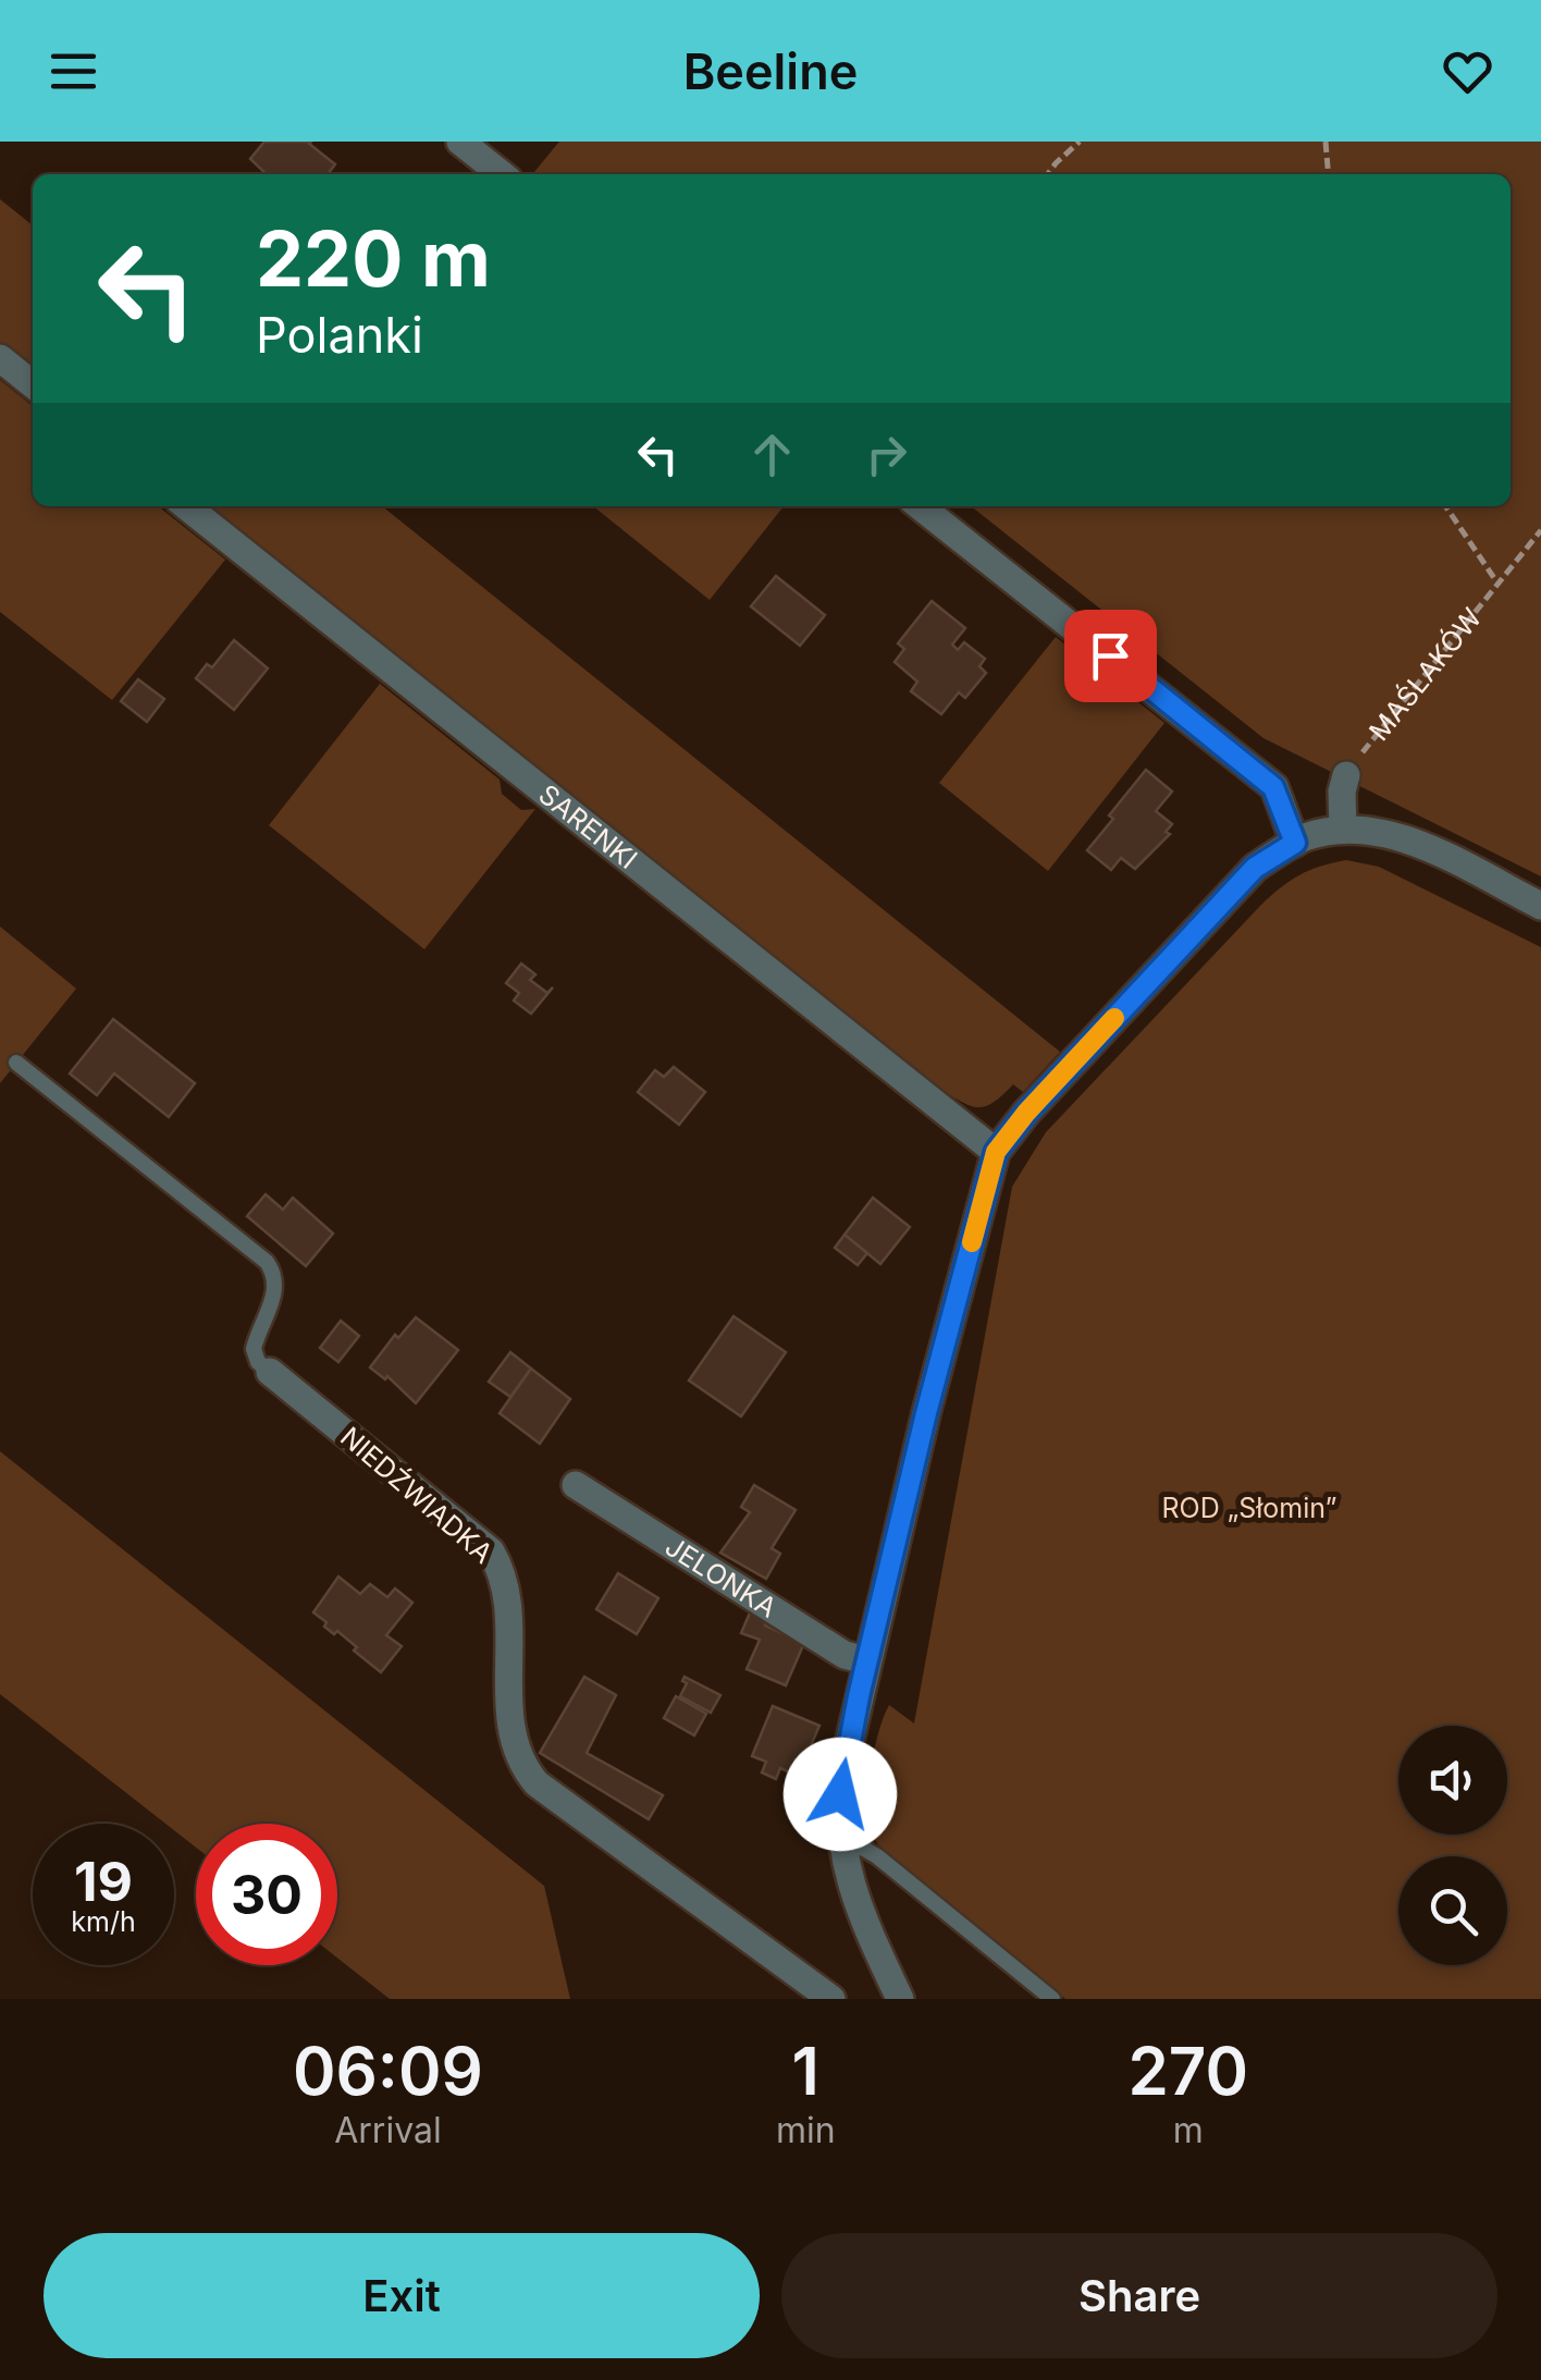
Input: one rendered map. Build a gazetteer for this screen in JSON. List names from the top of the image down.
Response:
{
  "streets": {
    "street": ["SARENKI", "NIEDŹWIADKA", "JELONKA"],
    "path": ["MAŚLAKÓW"]
  },
  "parks": ["ROD „Słomin”"],
  "page": {
    "header": "Beeline",
    "turn": ["220 m", "Polanki"],
    "speed": "19 km/h",
    "limit": "30",
    "eta": [
      "06:09",
      "Arrival",
      "1",
      "min",
      "270",
      "m"
    ],
    "buttons": ["Exit", "Share"]
  }
}
